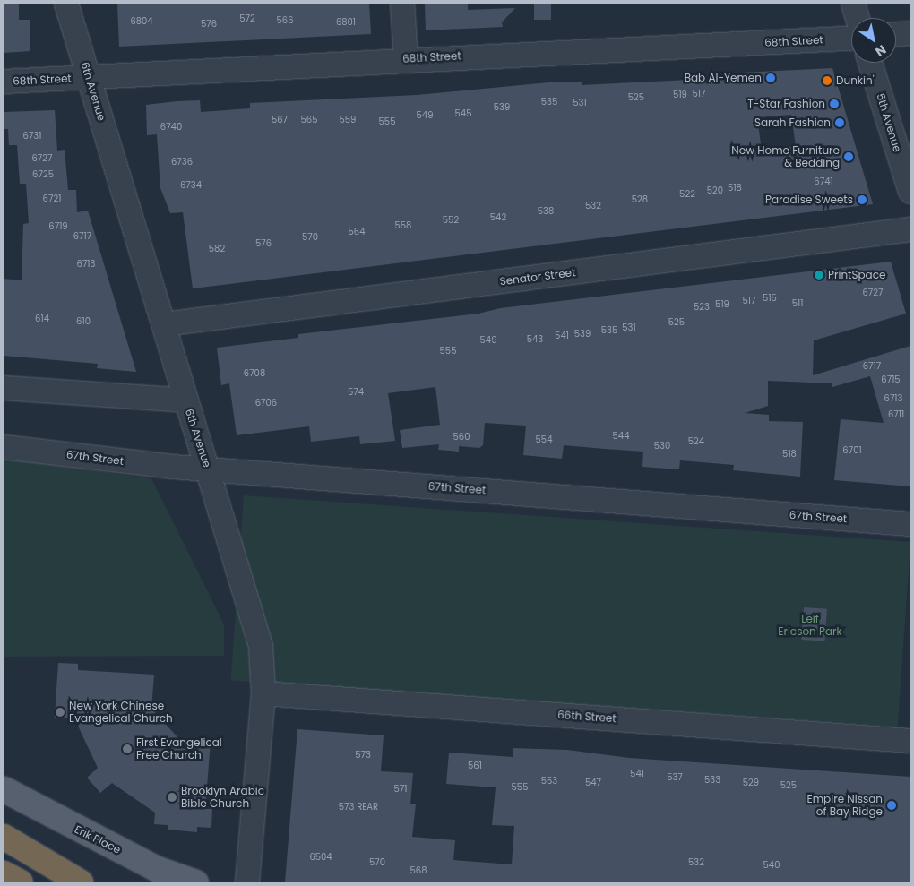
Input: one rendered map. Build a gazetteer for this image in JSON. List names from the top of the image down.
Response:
{
  "streets": {
    "main road": ["Erik Place"],
    "street": [
      "68th Street",
      "6th Avenue",
      "5th Avenue",
      "Senator Street",
      "67th Street",
      "66th Street"
    ]
  },
  "crossings": [
    ["68th Street", "6th Avenue"],
    ["6th Avenue", "Senator Street"],
    ["6th Avenue", "67th Street"],
    ["6th Avenue", "66th Street"]
  ],
  "parks": ["Leif Ericson Park"],
  "places": [
    "Bab Al-Yemen",
    "Dunkin'",
    "T-Star Fashion",
    "Sarah Fashion",
    "New Home Furniture & Bedding",
    "Paradise Sweets",
    "PrintSpace",
    "New York Chinese Evangelical Church",
    "First Evangelical Free Church",
    "Brooklyn Arabic Bible Church",
    "Empire Nissan of Bay Ridge"
  ],
  "house_numbers": [
    "572",
    "566",
    "6804",
    "6801",
    "576",
    "517",
    "519",
    "525",
    "535",
    "531",
    "539",
    "545",
    "549",
    "567",
    "565",
    "559",
    "555",
    "6740",
    "6731",
    "6727",
    "6736",
    "6725",
    "6741",
    "6734",
    "518",
    "520",
    "522",
    "6721",
    "528",
    "532",
    "538",
    "542",
    "552",
    "558",
    "6719",
    "564",
    "6717",
    "570",
    "576",
    "582",
    "6713",
    "6727",
    "515",
    "517",
    "511",
    "519",
    "523",
    "614",
    "610",
    "525",
    "531",
    "535",
    "539",
    "541",
    "543",
    "549",
    "555",
    "6717",
    "6708",
    "6715",
    "574",
    "6713",
    "6706",
    "6711",
    "544",
    "560",
    "554",
    "524",
    "530",
    "6701",
    "518",
    "573",
    "561",
    "541",
    "537",
    "533",
    "553",
    "547",
    "529",
    "525",
    "555",
    "571",
    "573 REAR",
    "6504",
    "570",
    "532",
    "540",
    "568"
  ],
  "north": "bottom right"
}
